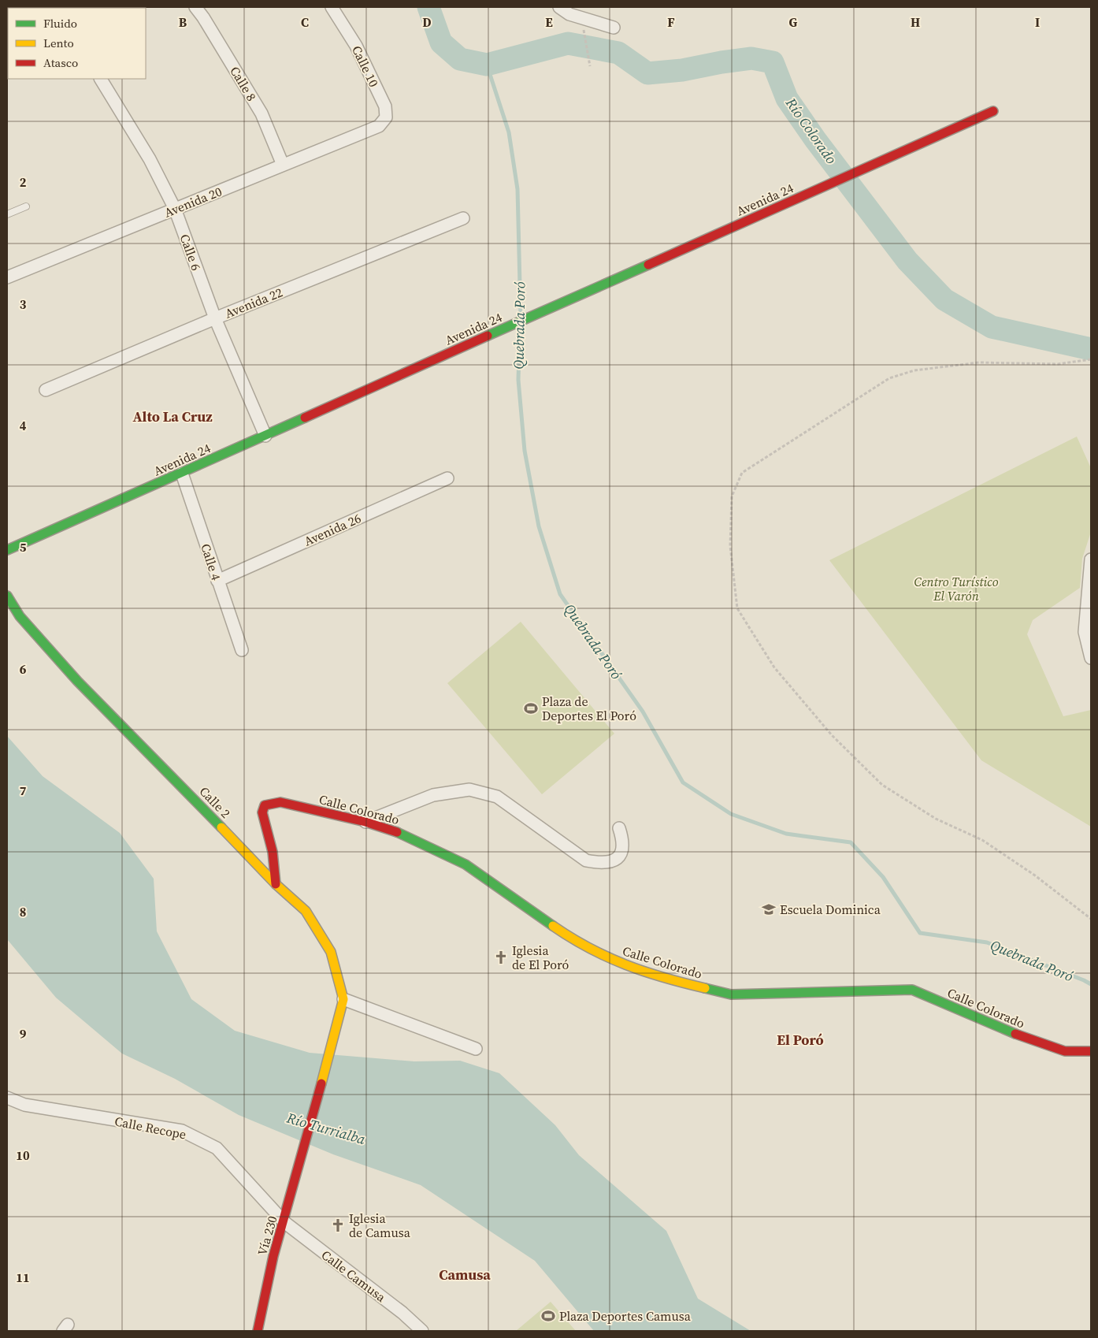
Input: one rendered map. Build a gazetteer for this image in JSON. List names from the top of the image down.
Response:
{
  "streets": {
    "street": [
      "Calle 10",
      "Calle 8",
      "Avenida 24",
      "Avenida 20",
      "Calle 6",
      "Avenida 22",
      "Avenida 26",
      "Calle 4",
      "Calle 2",
      "Calle Colorado",
      "Calle Recope",
      "Vía 230",
      "Calle Camusa"
    ]
  },
  "crossings": [
    ["Calle 10", "Avenida 20"],
    ["Calle 8", "Avenida 20"],
    ["Avenida 24", "Calle 6"],
    ["Avenida 24", "Calle 4"],
    ["Avenida 20", "Calle 6"],
    ["Calle 6", "Avenida 22"],
    ["Avenida 26", "Calle 4"],
    ["Calle 2", "Calle Colorado"],
    ["Calle 2", "Vía 230"],
    ["Calle Recope", "Vía 230"],
    ["Calle Recope", "Calle Camusa"],
    ["Vía 230", "Calle Camusa"]
  ],
  "districts": ["Alto La Cruz", "El Poró", "Camusa"],
  "water": ["Río Colorado", "Quebrada Poró", "Río Turrialba"],
  "parks": ["Centro Turístico El Varón"],
  "places": {
    "sports": ["Plaza de Deportes El Poró", "Plaza Deportes Camusa"],
    "school or university": ["Escuela Dominica"],
    "church": ["Iglesia de El Poró", "Iglesia de Camusa"]
  },
  "legend": ["Fluido", "Lento", "Atasco"],
  "grid": {
    "columns": [
      "B",
      "C",
      "D",
      "E",
      "F",
      "G",
      "H",
      "I"
    ],
    "rows": [
      "2",
      "3",
      "4",
      "5",
      "6",
      "7",
      "8",
      "9",
      "10",
      "11"
    ]
  }
}
